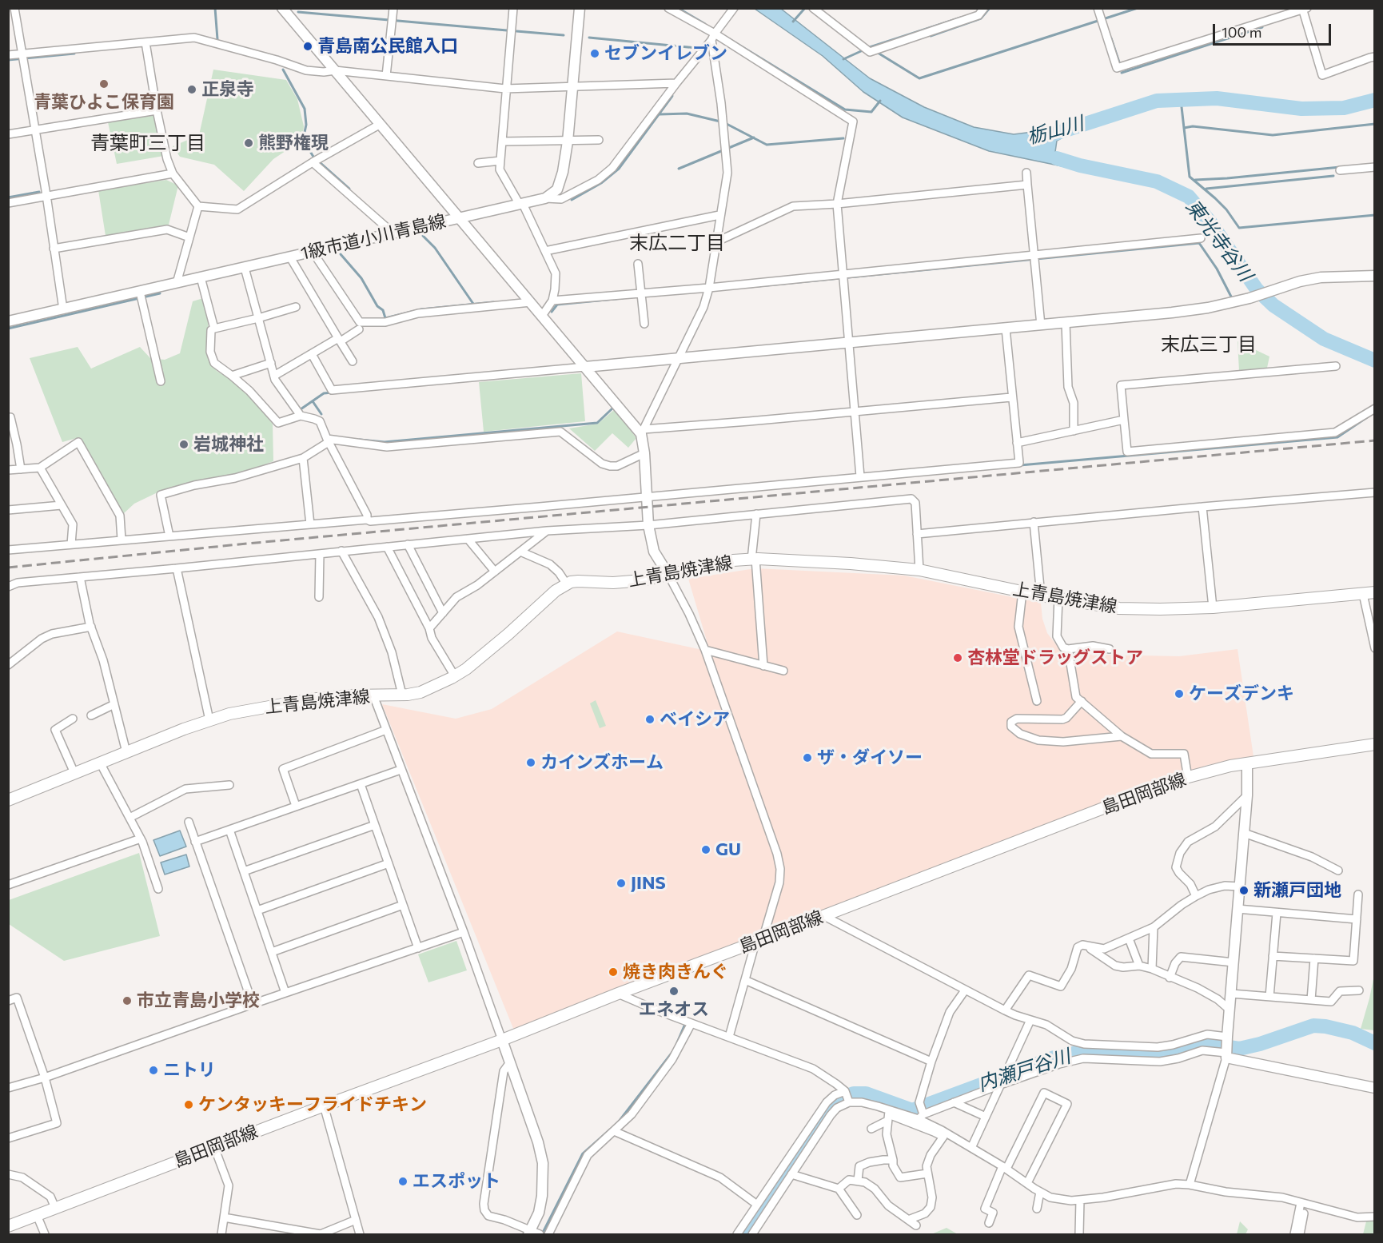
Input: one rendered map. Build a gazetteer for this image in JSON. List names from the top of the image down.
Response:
{
  "streets": {
    "main road": ["上青島焼津線", "島田岡部線"],
    "street": ["1級市道小川青島線"]
  },
  "districts": ["青葉町三丁目", "末広二丁目", "末広三丁目"],
  "water": ["栃山川", "東光寺谷川", "内瀬戸谷川"],
  "places": [
    "青島南公民館入口",
    "セブンイレブン",
    "青葉ひよこ保育園",
    "正泉寺",
    "熊野権現",
    "岩城神社",
    "杏林堂ドラッグストア",
    "ケーズデンキ",
    "ベイシア",
    "ザ・ダイソー",
    "カインズホーム",
    "GU",
    "JINS",
    "新瀬戸団地",
    "焼き肉きんぐ",
    "エネオス",
    "市立青島小学校",
    "ニトリ",
    "ケンタッキーフライドチキン",
    "エスポット"
  ],
  "scale_bar": "100 m"
}
